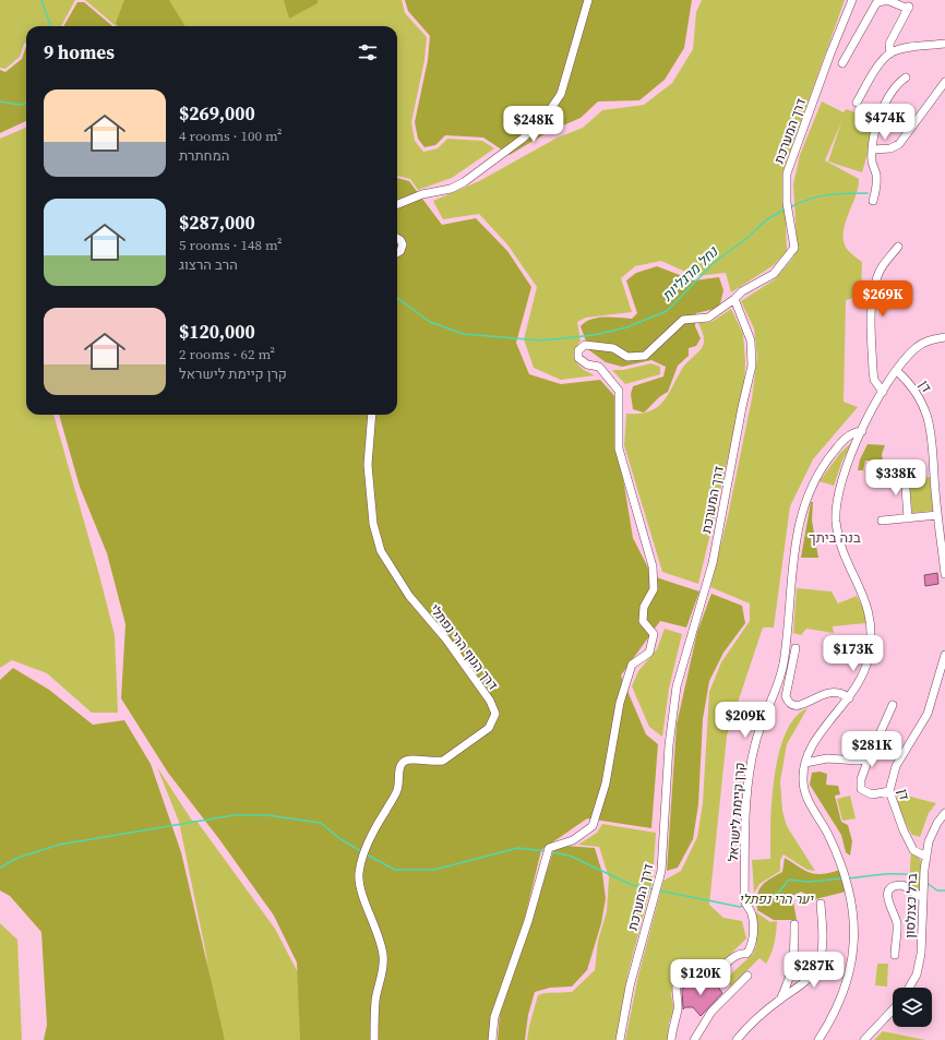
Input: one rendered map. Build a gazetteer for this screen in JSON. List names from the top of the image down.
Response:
{
  "streets": {
    "street": [
      "דרך המערכת",
      "דן",
      "דרך הנוף הרי נפתלי",
      "קרן קיימת לישראל",
      "ברל כצנלסון"
    ]
  },
  "districts": ["בנה ביתך"],
  "water": ["נחל מרגליות"],
  "parks": ["יער הרי נפתלי"],
  "page": {
    "heading": "9 homes",
    "list": [
      {
        "name": "$269,000",
        "note": "4 rooms · 100 m² · המחתרת"
      },
      {
        "name": "$287,000",
        "note": "5 rooms · 148 m² · הרב הרצוג"
      },
      {
        "name": "$120,000",
        "note": "2 rooms · 62 m² · קרן קיימת לישראל"
      }
    ],
    "price": [
      "$474K",
      "$248K",
      "$269K",
      "$338K",
      "$173K",
      "$209K",
      "$281K",
      "$287K",
      "$120K"
    ]
  }
}
